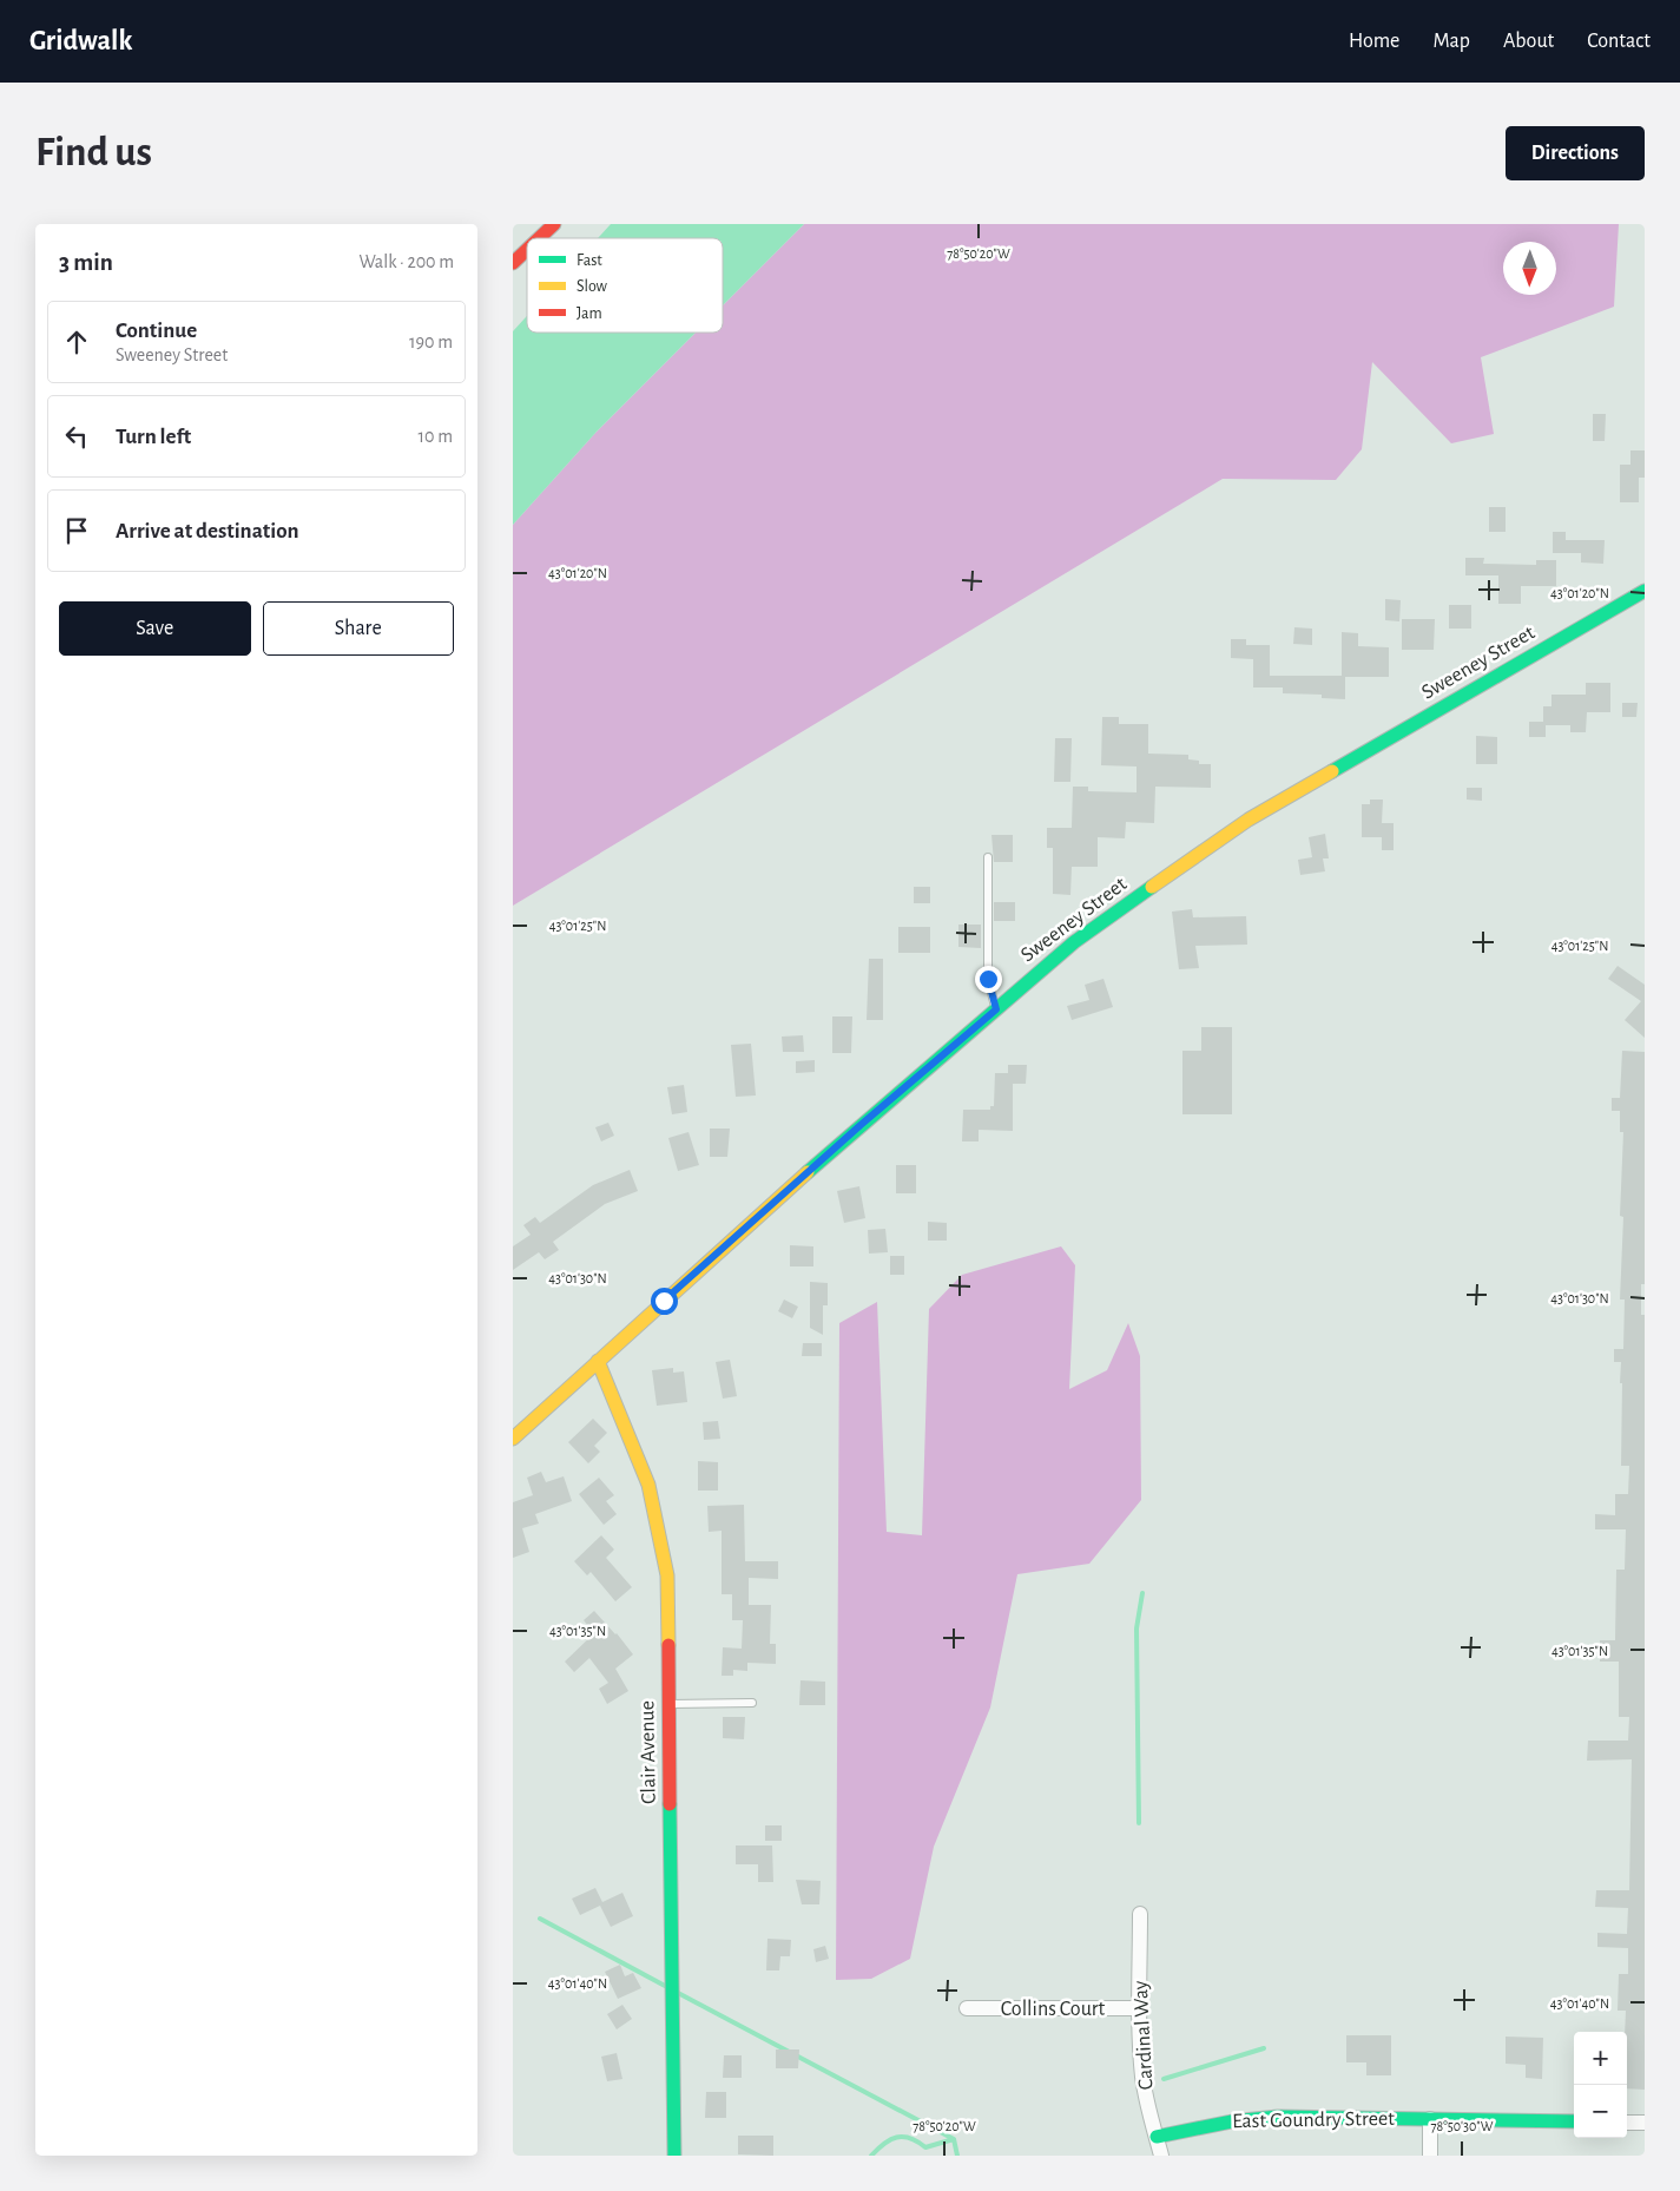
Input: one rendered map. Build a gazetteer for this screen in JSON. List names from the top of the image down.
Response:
{
  "streets": {
    "street": [
      "Sweeney Street",
      "Clair Avenue",
      "Collins Court",
      "Cardinal Way",
      "East Goundry Street"
    ]
  },
  "crossings": [
    ["Sweeney Street", "Clair Avenue"],
    ["Collins Court", "Cardinal Way"],
    ["Cardinal Way", "East Goundry Street"]
  ],
  "legend": ["Fast", "Slow", "Jam"],
  "north": "bottom",
  "page": {
    "header": "Gridwalk",
    "nav": [
      "Home",
      "Map",
      "About",
      "Contact"
    ],
    "buttons": [
      "Directions",
      ["Save", "Share"]
    ],
    "title": "Find us",
    "heading": ["3 min", "Walk · 200 m"],
    "list": [
      ["Continue", "Sweeney Street", "190 m"],
      ["Turn left", "10 m"],
      "Arrive at destination"
    ],
    "map_buttons": ["+", "−"]
  },
  "coordinates": [
    "78°50'20\"W",
    "43°01'20\"N",
    "43°01'25\"N",
    "43°01'30\"N",
    "43°01'35\"N",
    "43°01'40\"N",
    "78°50'30\"W"
  ]
}
